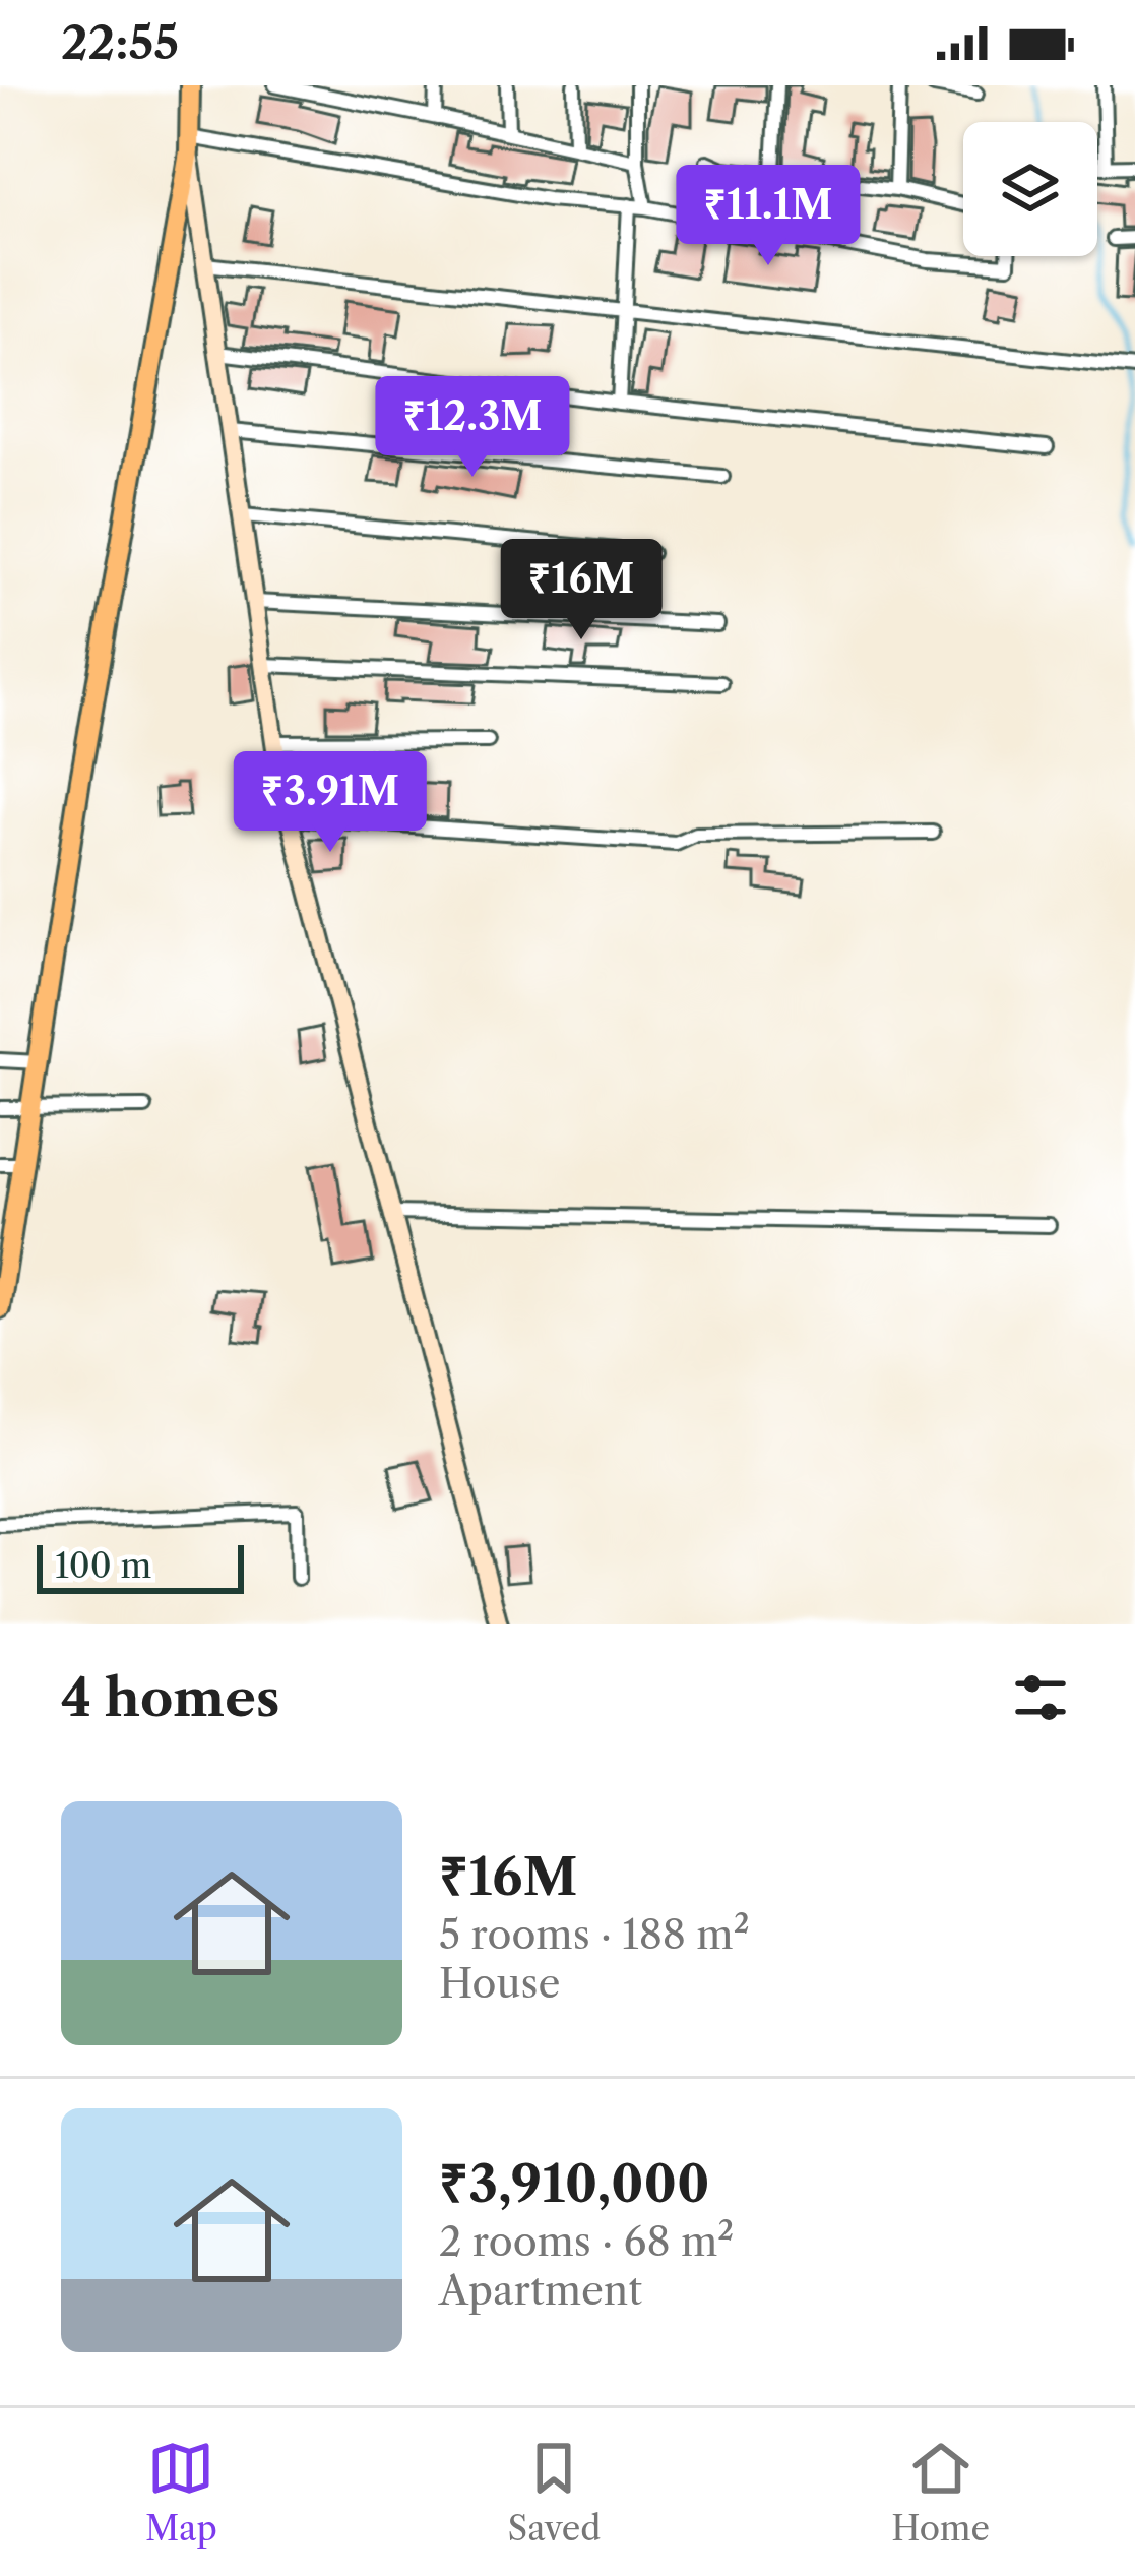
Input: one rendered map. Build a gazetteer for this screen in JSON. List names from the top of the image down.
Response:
{
  "scale_bar": "100 m",
  "page": {
    "status": "22:55",
    "price": [
      "₹11.1M",
      "₹12.3M",
      "₹16M",
      "₹3.91M"
    ],
    "scale": "100 m",
    "heading": "4 homes",
    "list": [
      {
        "name": "₹16M",
        "note": "5 rooms · 188 m² · House"
      },
      {
        "name": "₹3,910,000",
        "note": "2 rooms · 68 m² · Apartment"
      }
    ],
    "tabs": ["Map", "Saved", "Home"]
  }
}
